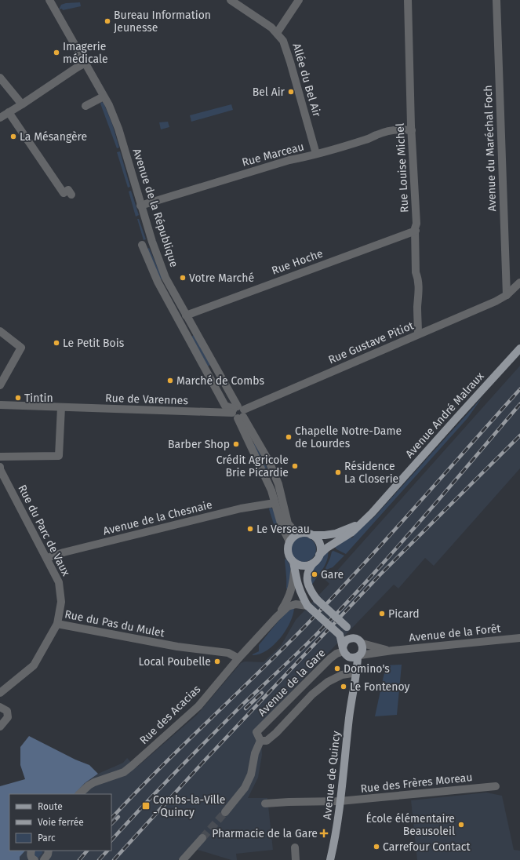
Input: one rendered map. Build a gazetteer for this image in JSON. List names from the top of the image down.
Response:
{
  "streets": {
    "main road": ["Avenue André Malraux", "Avenue de Quincy"],
    "street": [
      "Allée du Bel Air",
      "Avenue du Maréchal Foch",
      "Rue Marceau",
      "Rue Louise Michel",
      "Avenue de la République",
      "Rue Hoche",
      "Rue Gustave Pitiot",
      "Rue de Varennes",
      "Avenue de la Chesnaie",
      "Rue du Parc de Vaux",
      "Rue du Pas du Mulet",
      "Avenue de la Forêt",
      "Avenue de la Gare",
      "Rue des Acacias",
      "Rue des Frères Moreau"
    ]
  },
  "crossings": [
    ["Allée du Bel Air", "Rue Marceau"],
    ["Avenue du Maréchal Foch", "Rue Gustave Pitiot"],
    ["Rue Marceau", "Rue Louise Michel"],
    ["Rue Marceau", "Avenue de la République"],
    ["Rue Louise Michel", "Rue Hoche"],
    ["Rue Louise Michel", "Rue Gustave Pitiot"],
    ["Avenue de la République", "Rue Hoche"],
    ["Avenue de la République", "Rue Gustave Pitiot"],
    ["Avenue de la République", "Rue de Varennes"],
    ["Avenue de la République", "Avenue André Malraux"],
    ["Avenue de la République", "Avenue de la Chesnaie"],
    ["Avenue de la République", "Rue des Acacias"],
    ["Rue Gustave Pitiot", "Rue de Varennes"],
    ["Avenue André Malraux", "Rue des Acacias"],
    ["Avenue de la Chesnaie", "Rue du Parc de Vaux"],
    ["Rue du Parc de Vaux", "Rue du Pas du Mulet"],
    ["Rue du Pas du Mulet", "Rue des Acacias"],
    ["Avenue de la Forêt", "Avenue de la Gare"],
    ["Avenue de la Forêt", "Avenue de Quincy"],
    ["Avenue de la Gare", "Avenue de Quincy"],
    ["Rue des Acacias", "Avenue de Quincy"],
    ["Avenue de Quincy", "Rue des Frères Moreau"]
  ],
  "places": {
    "other": [
      "Bureau Information Jeunesse",
      "Imagerie médicale",
      "Bel Air",
      "La Mésangère",
      "Votre Marché",
      "Le Petit Bois",
      "Marché de Combs",
      "Tintin",
      "Chapelle Notre-Dame de Lourdes",
      "Barber Shop",
      "Crédit Agricole Brie Picardie",
      "Résidence La Closerie",
      "Le Verseau",
      "Gare",
      "Picard",
      "Local Poubelle",
      "Domino's",
      "Le Fontenoy",
      "École élémentaire Beausoleil",
      "Carrefour Contact"
    ],
    "transit": ["Combs-la-Ville - Quincy"],
    "health": ["Pharmacie de la Gare"]
  },
  "legend": ["Route", "Voie ferrée", "Parc"]
}
